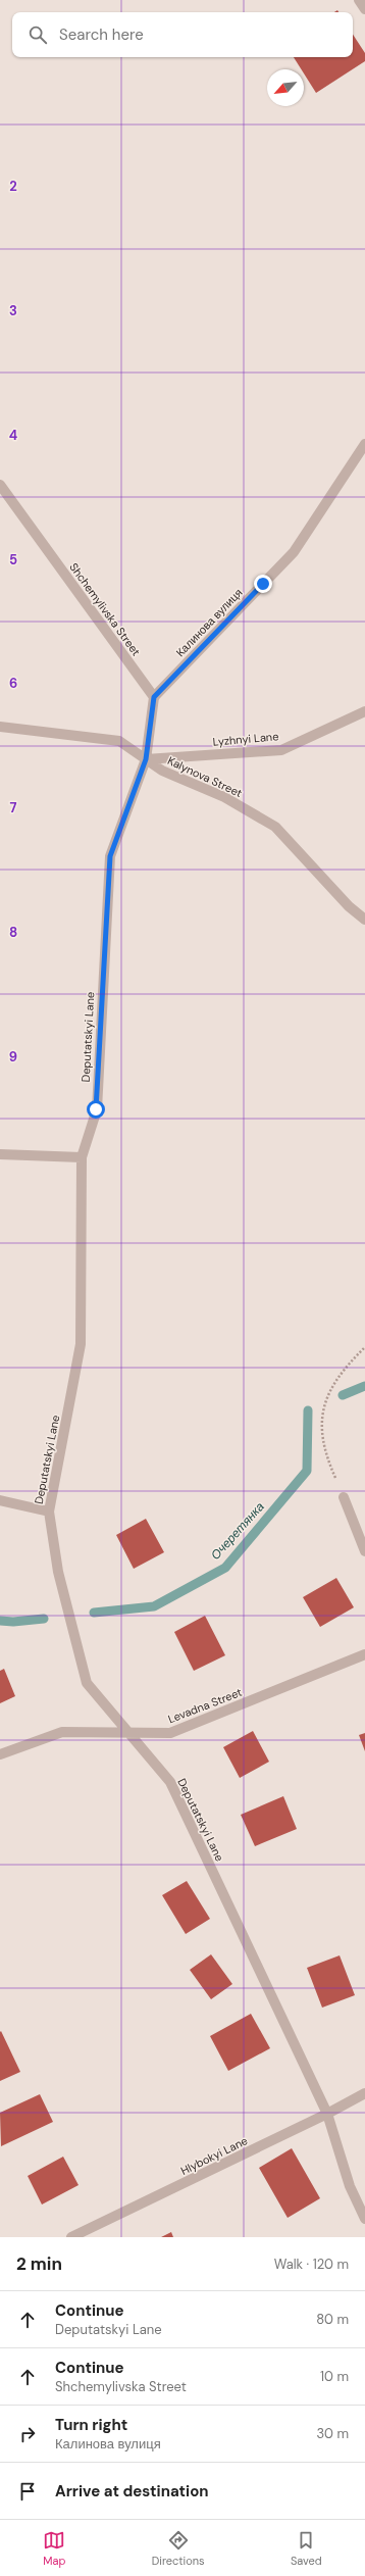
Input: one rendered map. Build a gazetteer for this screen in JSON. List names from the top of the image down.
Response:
{
  "streets": {
    "street": [
      "Shchemylivska Street",
      "Калинова вулиця",
      "Lyzhnyi Lane",
      "Kalynova Street",
      "Deputatskyi Lane",
      "Levadna Street",
      "Hlybokyi Lane"
    ]
  },
  "crossings": [
    ["Shchemylivska Street", "Калинова вулиця"],
    ["Lyzhnyi Lane", "Kalynova Street"],
    ["Lyzhnyi Lane", "Deputatskyi Lane"],
    ["Kalynova Street", "Deputatskyi Lane"],
    ["Deputatskyi Lane", "Levadna Street"],
    ["Deputatskyi Lane", "Hlybokyi Lane"]
  ],
  "water": ["Очеретянка"],
  "north": "bottom left",
  "page": {
    "search": "Search here",
    "heading": ["2 min", "Walk · 120 m"],
    "list": [
      ["Continue", "Deputatskyi Lane", "80 m"],
      ["Continue", "Shchemylivska Street", "10 m"],
      ["Turn right", "Калинова вулиця", "30 m"],
      "Arrive at destination"
    ],
    "nav": ["Map", "Directions", "Saved"]
  },
  "grid": {
    "rows": [
      "2",
      "3",
      "4",
      "5",
      "6",
      "7",
      "8",
      "9"
    ]
  }
}
